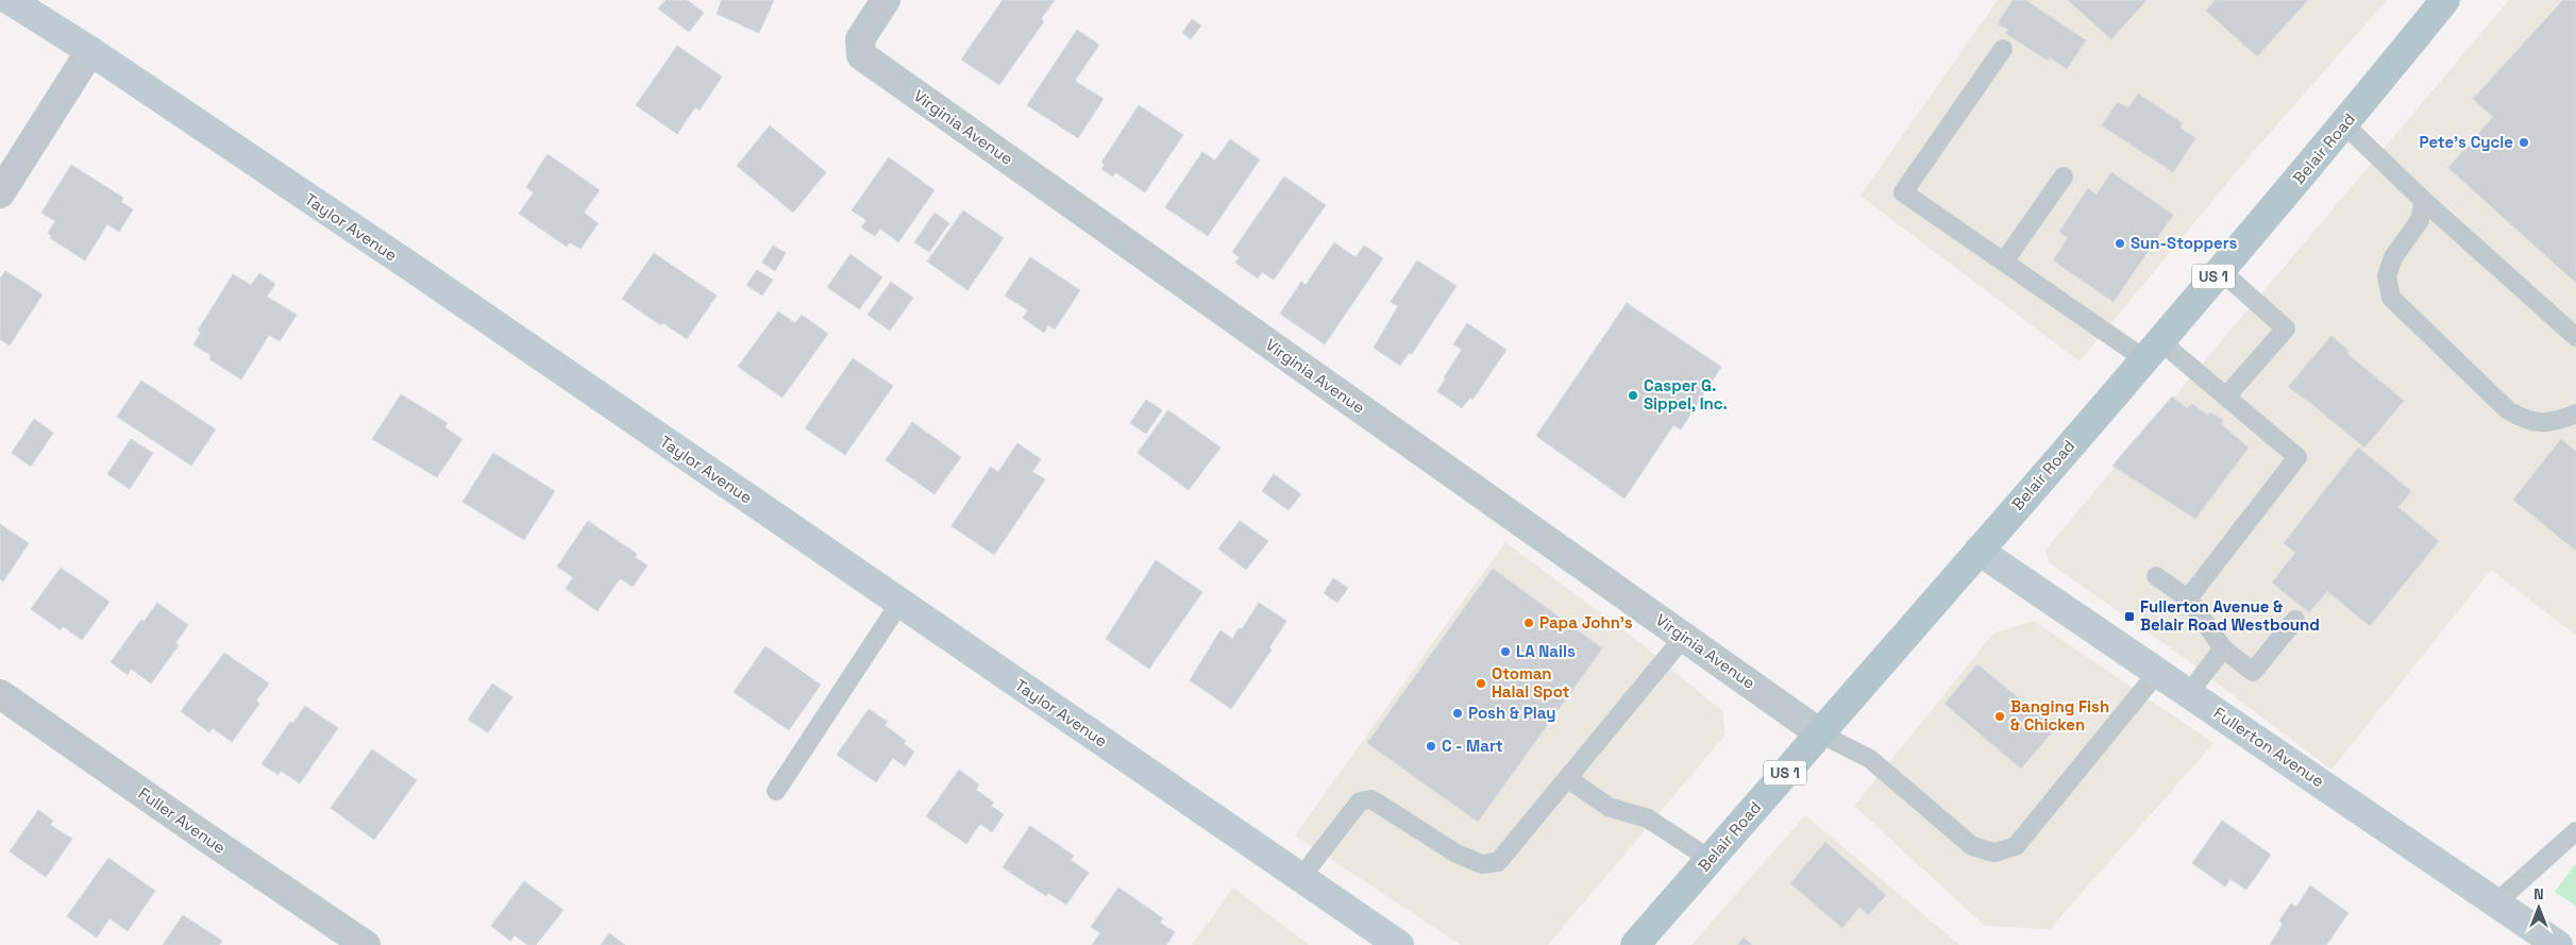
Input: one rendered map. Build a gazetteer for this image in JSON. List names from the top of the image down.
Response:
{
  "streets": {
    "main road": [
      "Belair Road",
      "Taylor Avenue",
      "US 1",
      "Fullerton Avenue"
    ],
    "street": ["Virginia Avenue", "Fuller Avenue"]
  },
  "crossings": [
    ["Virginia Avenue", "Belair Road"],
    ["Belair Road", "Fullerton Avenue"]
  ],
  "places": {
    "other": [
      "Pete's Cycle",
      "Sun-Stoppers",
      "Casper G. Sippel, Inc.",
      "Papa John's",
      "LA Nails",
      "Otoman Halal Spot",
      "Posh & Play",
      "Banging Fish & Chicken",
      "C - Mart"
    ],
    "transit": ["Fullerton Avenue & Belair Road Westbound"]
  },
  "north": "top"
}
